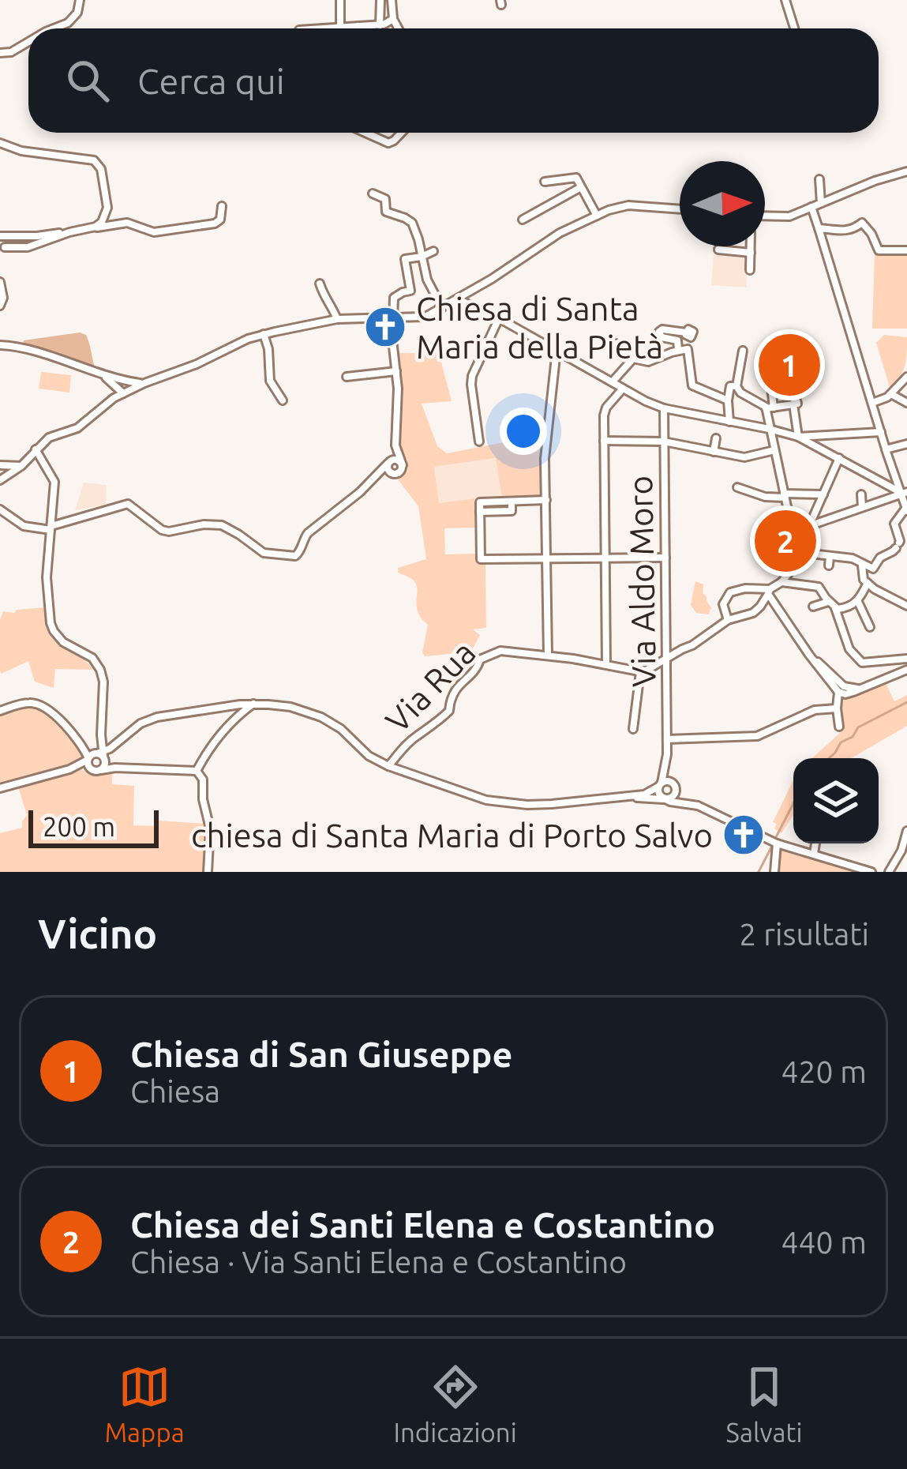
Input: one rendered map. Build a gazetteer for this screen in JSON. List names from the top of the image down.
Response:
{
  "streets": {
    "street": ["Via Aldo Moro", "Via Rua"]
  },
  "places": {
    "church": ["Chiesa di Santa Maria della Pietà", "chiesa di Santa Maria di Porto Salvo"]
  },
  "scale_bar": "200 m",
  "north": "right",
  "page": {
    "search": "Cerca qui",
    "pins": ["1", "2"],
    "scale": "200 m",
    "heading": ["Vicino", "2 risultati"],
    "list": [
      {
        "mark": "1",
        "name": "Chiesa di San Giuseppe",
        "note": "Chiesa",
        "value": "420 m"
      },
      {
        "mark": "2",
        "name": "Chiesa dei Santi Elena e Costantino",
        "note": "Chiesa · Via Santi Elena e Costantino",
        "value": "440 m"
      }
    ],
    "nav": ["Mappa", "Indicazioni", "Salvati"]
  }
}
